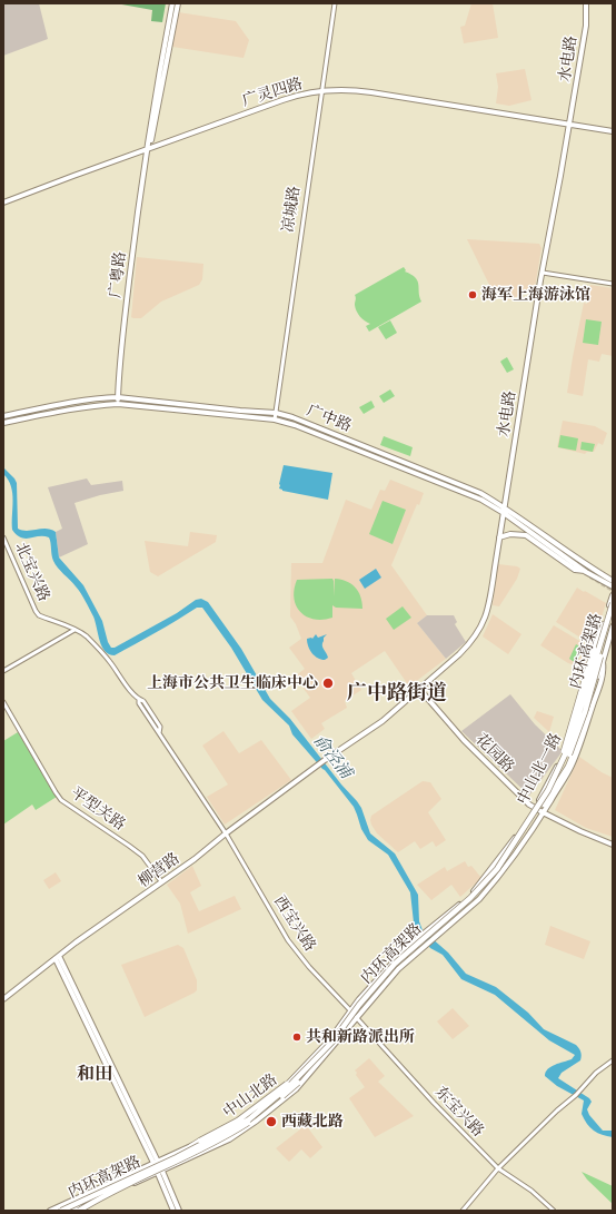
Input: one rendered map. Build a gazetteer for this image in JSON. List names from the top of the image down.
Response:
{
  "streets": {
    "highway": ["内环高架路"],
    "main road": [
      "水电路",
      "广灵四路",
      "广粤路",
      "广中路",
      "花园路",
      "中山北一路",
      "柳营路",
      "中山北路"
    ],
    "street": [
      "凉城路",
      "北宝兴路",
      "平型关路",
      "西宝兴路",
      "东宝兴路"
    ]
  },
  "crossings": [
    ["水电路", "广灵四路"],
    ["水电路", "广中路"],
    ["水电路", "花园路"],
    ["水电路", "柳营路"],
    ["广灵四路", "凉城路"],
    ["广灵四路", "广粤路"],
    ["凉城路", "广中路"],
    ["广粤路", "广中路"],
    ["北宝兴路", "柳营路"],
    ["北宝兴路", "西宝兴路"],
    ["花园路", "中山北一路"],
    ["中山北一路", "中山北路"],
    ["平型关路", "柳营路"],
    ["柳营路", "西宝兴路"],
    ["西宝兴路", "中山北路"],
    ["西宝兴路", "东宝兴路"],
    ["中山北路", "东宝兴路"]
  ],
  "districts": ["广中路街道", "和田"],
  "water": ["俞泾浦"],
  "places": [
    "海军上海游泳馆",
    "上海市公共卫生临床中心",
    "共和新路派出所",
    "西藏北路"
  ]
}
